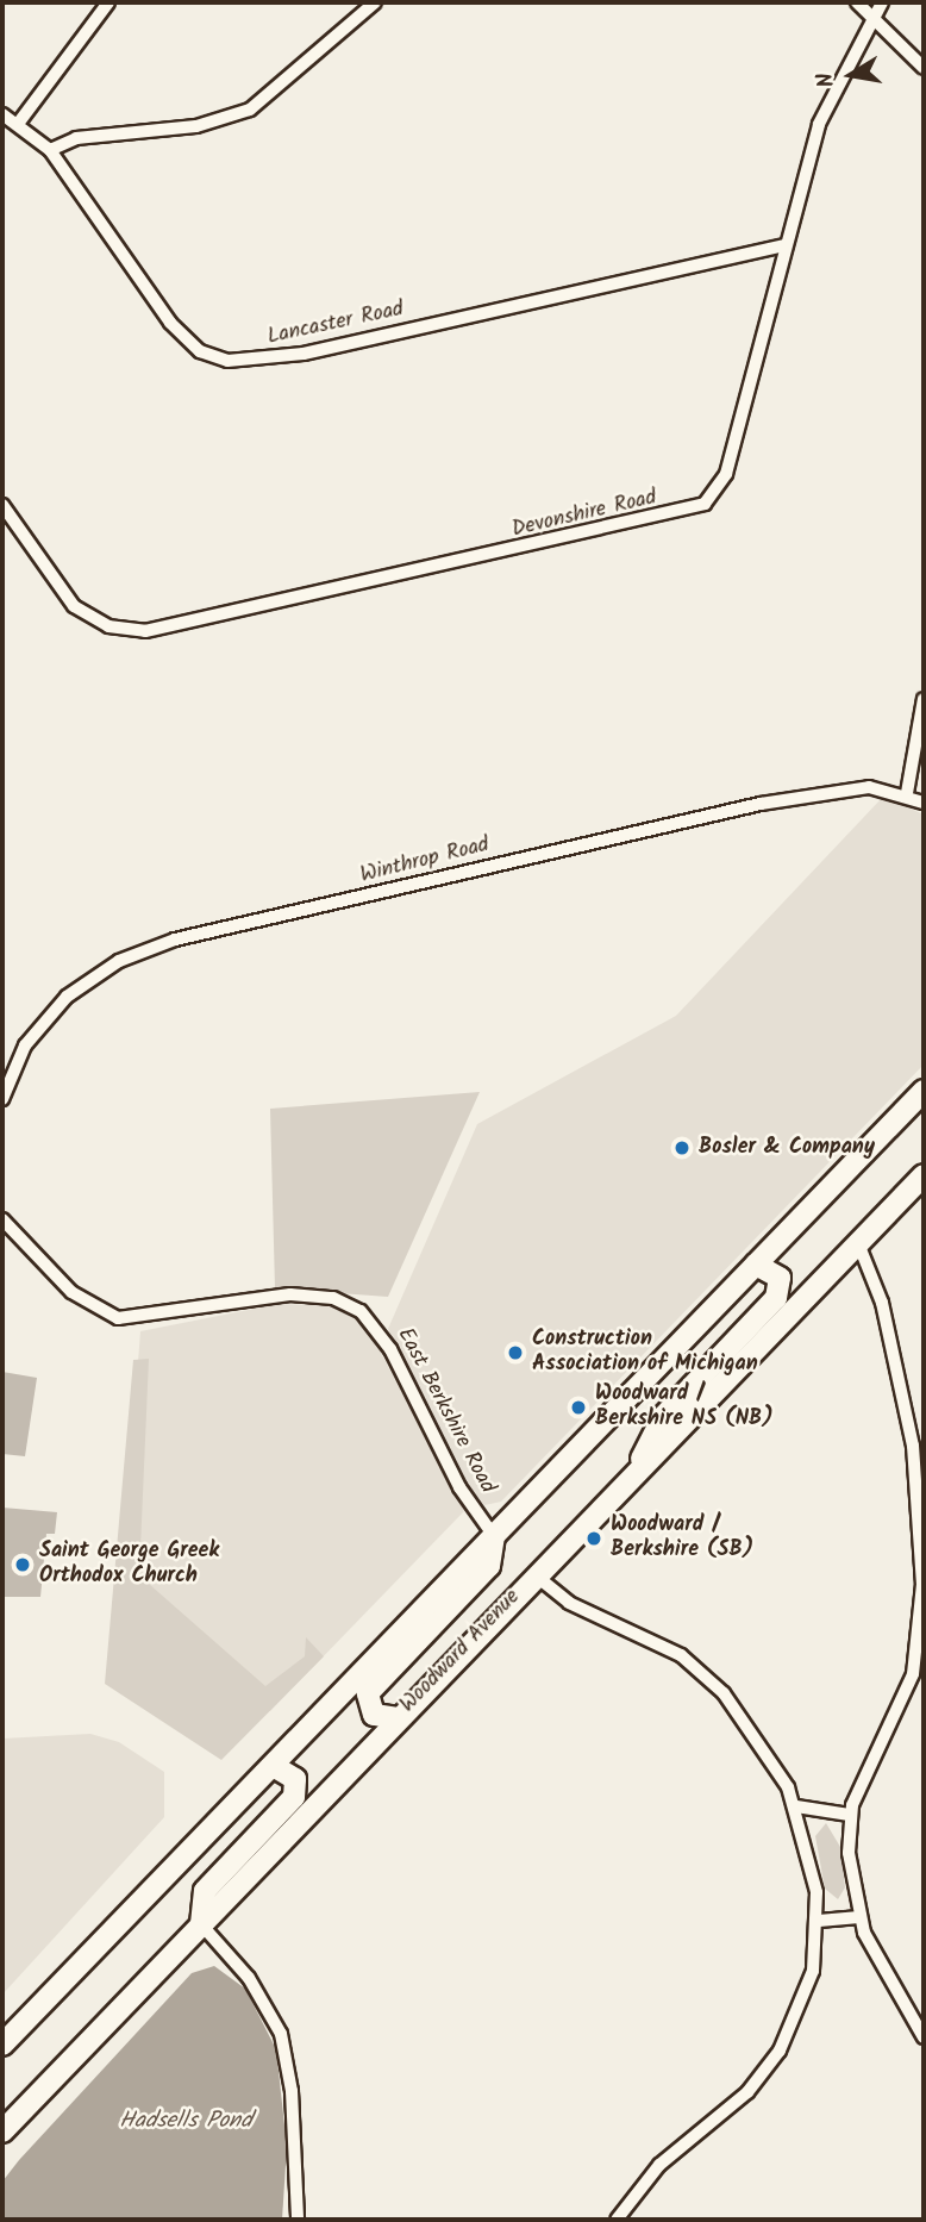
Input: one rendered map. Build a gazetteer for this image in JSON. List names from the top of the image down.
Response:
{
  "streets": {
    "main road": ["Woodward Avenue"],
    "street": [
      "Lancaster Road",
      "Devonshire Road",
      "Winthrop Road",
      "East Berkshire Road"
    ]
  },
  "crossings": [
    ["Lancaster Road", "Devonshire Road"]
  ],
  "water": ["Hadsells Pond"],
  "places": [
    "Bosler & Company",
    "Construction Association of Michigan",
    "Woodward / Berkshire NS (NB)",
    "Woodward / Berkshire (SB)",
    "Saint George Greek Orthodox Church"
  ],
  "north": "left"
}
